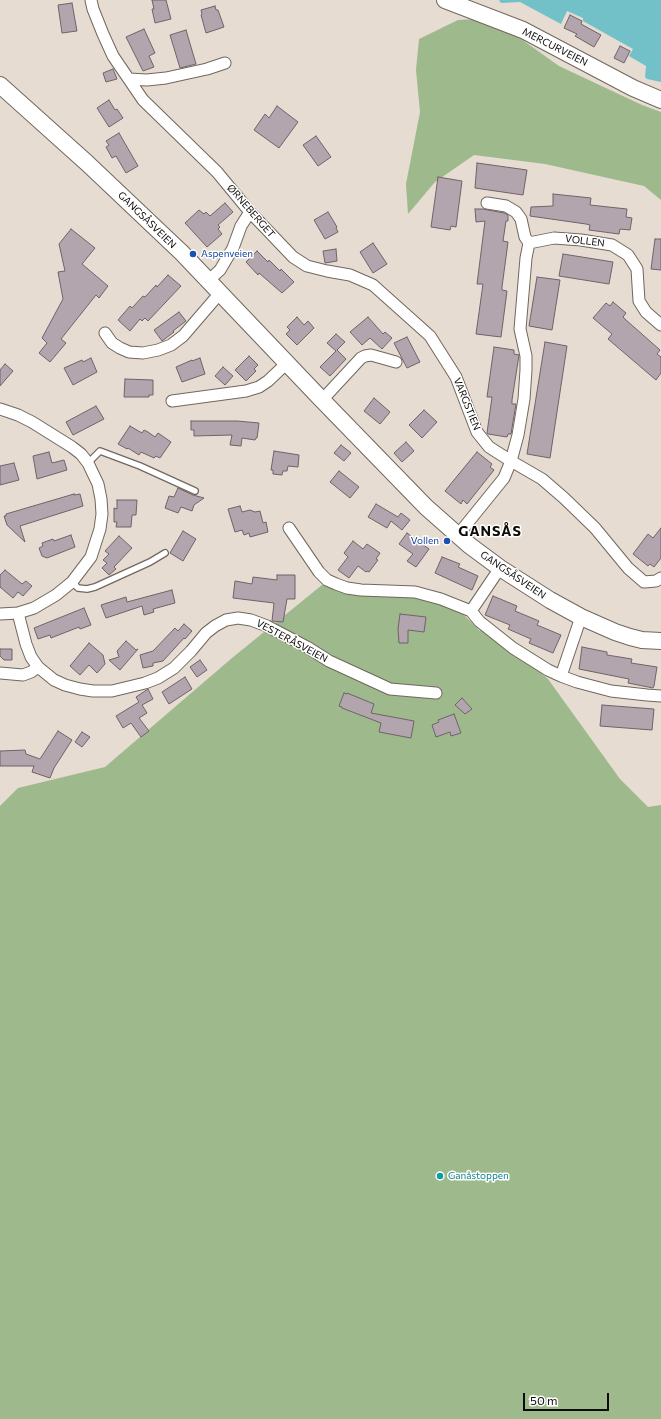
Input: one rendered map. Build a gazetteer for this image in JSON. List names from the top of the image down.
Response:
{
  "streets": {
    "street": [
      "MERCURVEIEN",
      "ØRNEBERGET",
      "GANGSÅSVEIEN",
      "VOLLEN",
      "VARGSTIEN",
      "VESTERÅSVEIEN"
    ]
  },
  "crossings": [
    ["ØRNEBERGET", "VARGSTIEN"]
  ],
  "districts": ["GANSÅS"],
  "places": ["Aspenveien", "Vollen", "Ganåstoppen"],
  "scale_bar": "50 m"
}
